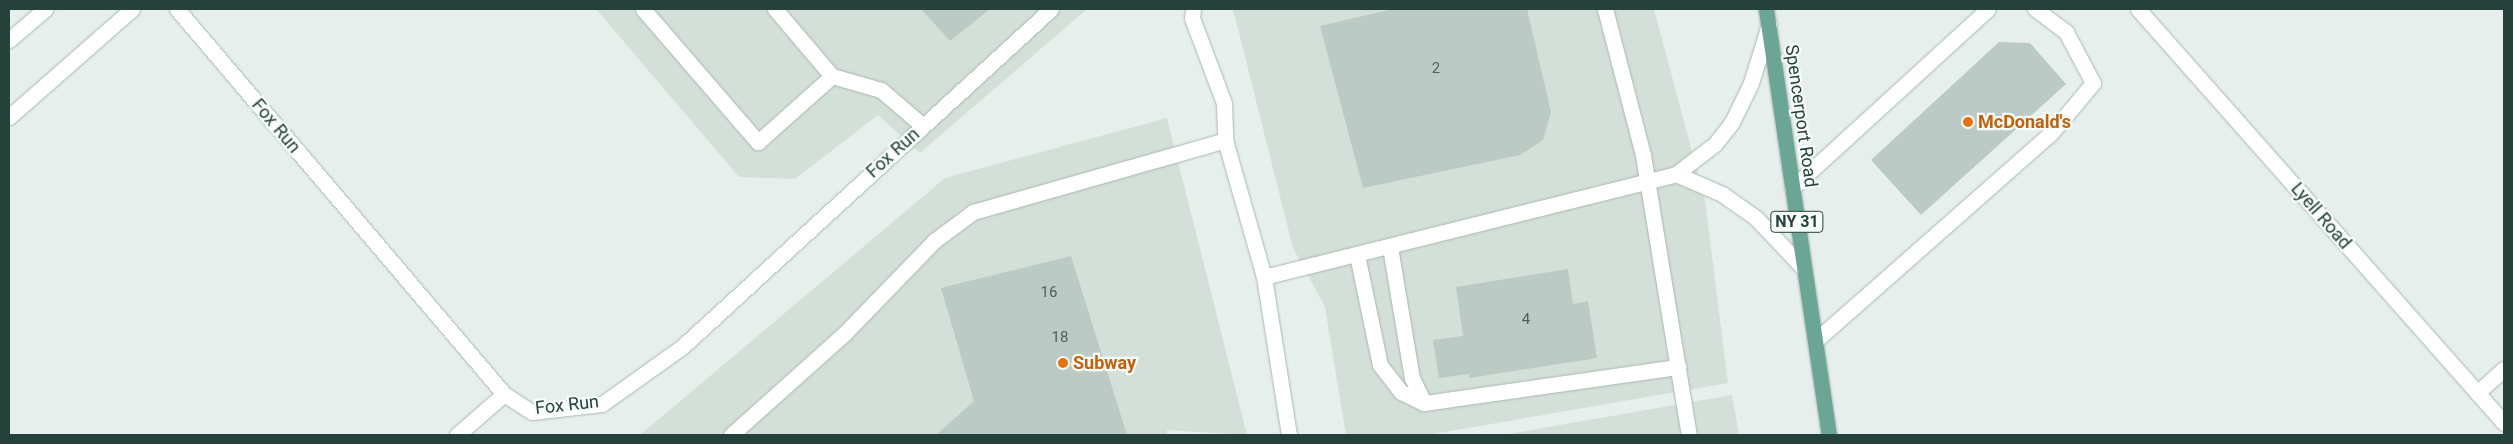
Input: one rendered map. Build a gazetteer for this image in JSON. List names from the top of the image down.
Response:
{
  "streets": {
    "main road": ["Spencerport Road", "NY 31"],
    "street": ["Fox Run", "Lyell Road"]
  },
  "places": ["McDonald's", "Subway"],
  "house_numbers": [
    "2",
    "16",
    "4",
    "18"
  ]
}
